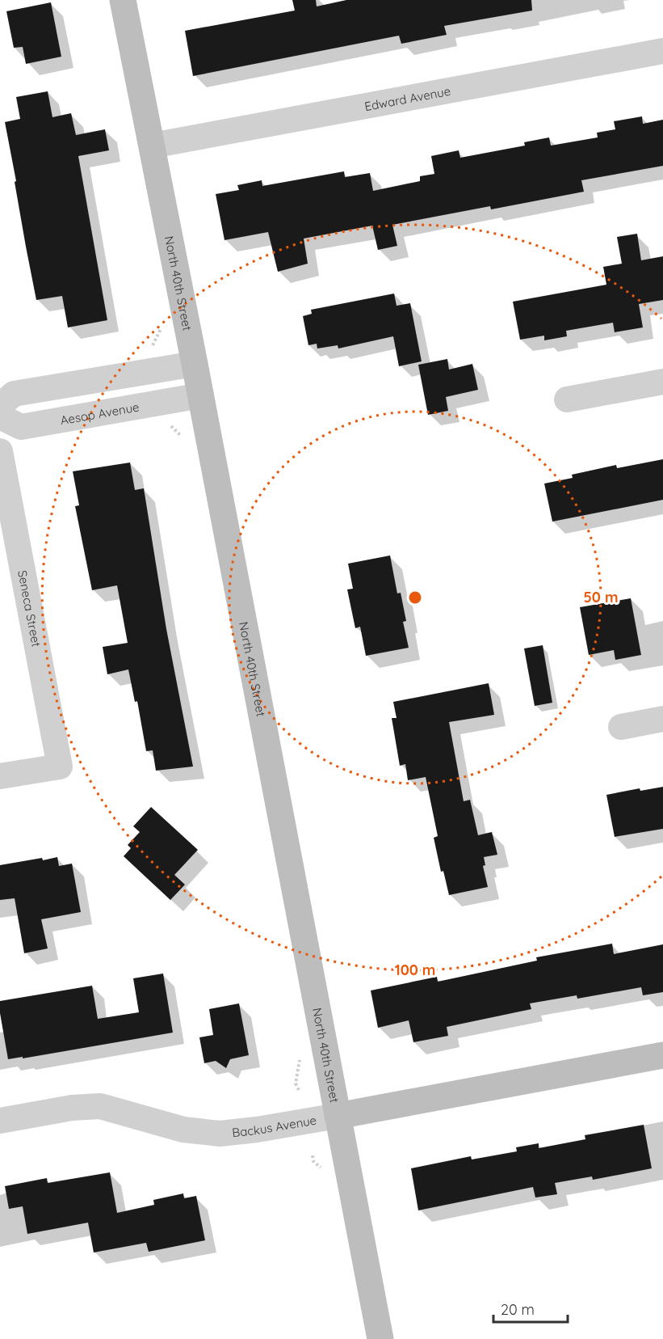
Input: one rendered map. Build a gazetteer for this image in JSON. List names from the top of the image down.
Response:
{
  "streets": {
    "street": [
      "Edward Avenue",
      "North 40th Street",
      "Aesop Avenue",
      "Seneca Street",
      "Backus Avenue"
    ]
  },
  "crossings": [
    ["Edward Avenue", "North 40th Street"],
    ["North 40th Street", "Aesop Avenue"],
    ["North 40th Street", "Backus Avenue"]
  ],
  "scale_bar": "20 m",
  "rings": ["50 m", "100 m"]
}
